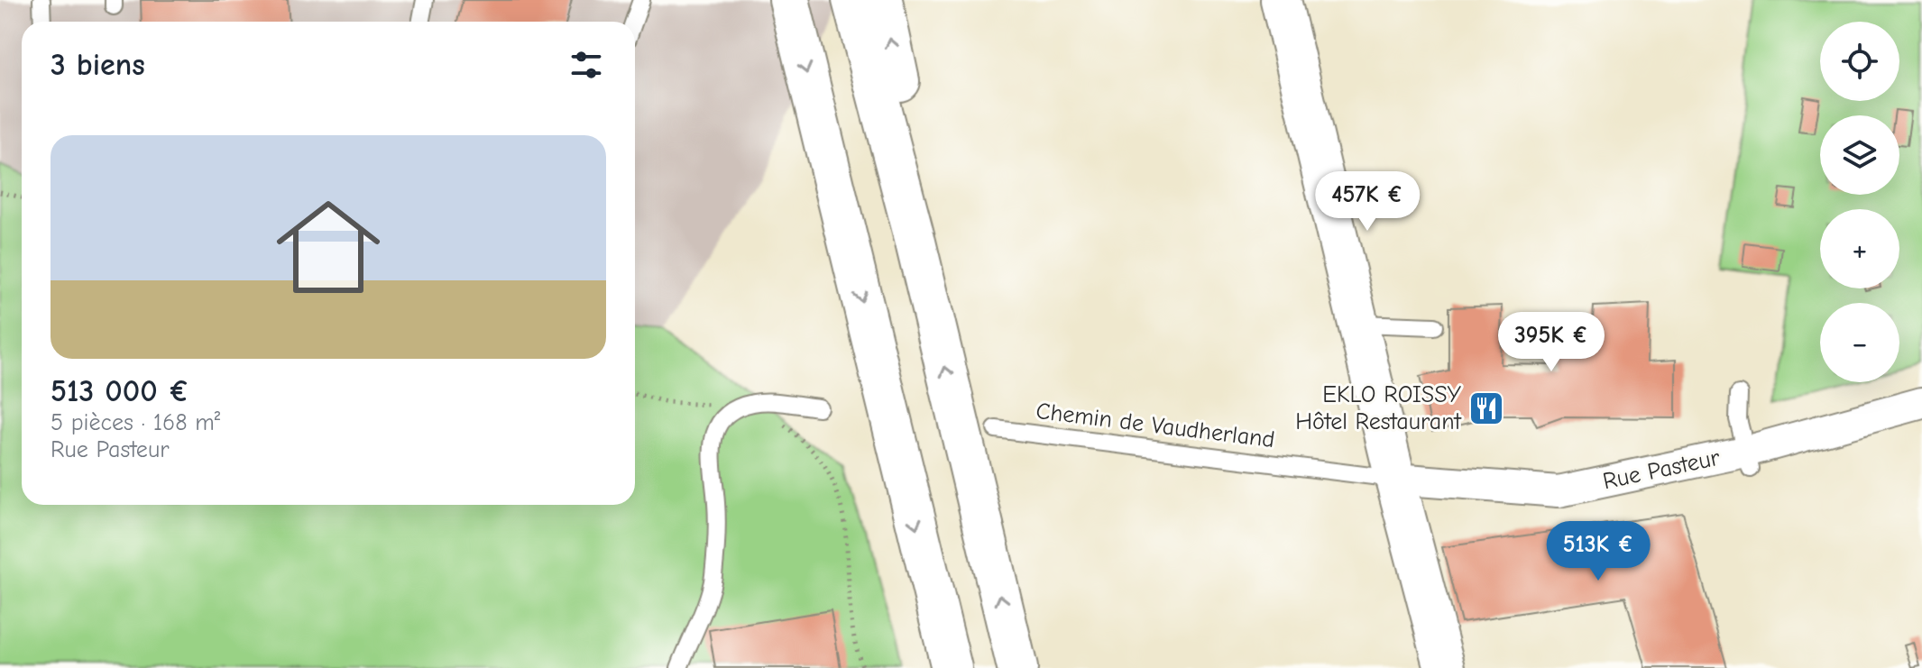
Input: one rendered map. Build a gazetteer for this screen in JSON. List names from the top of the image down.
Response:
{
  "streets": {
    "street": ["Rue Pasteur"],
    "lane": ["Chemin de Vaudherland"]
  },
  "crossings": [
    ["Chemin de Vaudherland", "Rue Pasteur"]
  ],
  "places": {
    "restaurant": ["EKLO ROISSY Hôtel Restaurant"]
  },
  "page": {
    "map_buttons": ["+", "−"],
    "heading": "3 biens",
    "list": [
      {
        "name": "513 000 €",
        "note": "5 pièces · 168 m² · Rue Pasteur"
      }
    ],
    "price": ["457K €", "395K €", "513K €"]
  }
}
